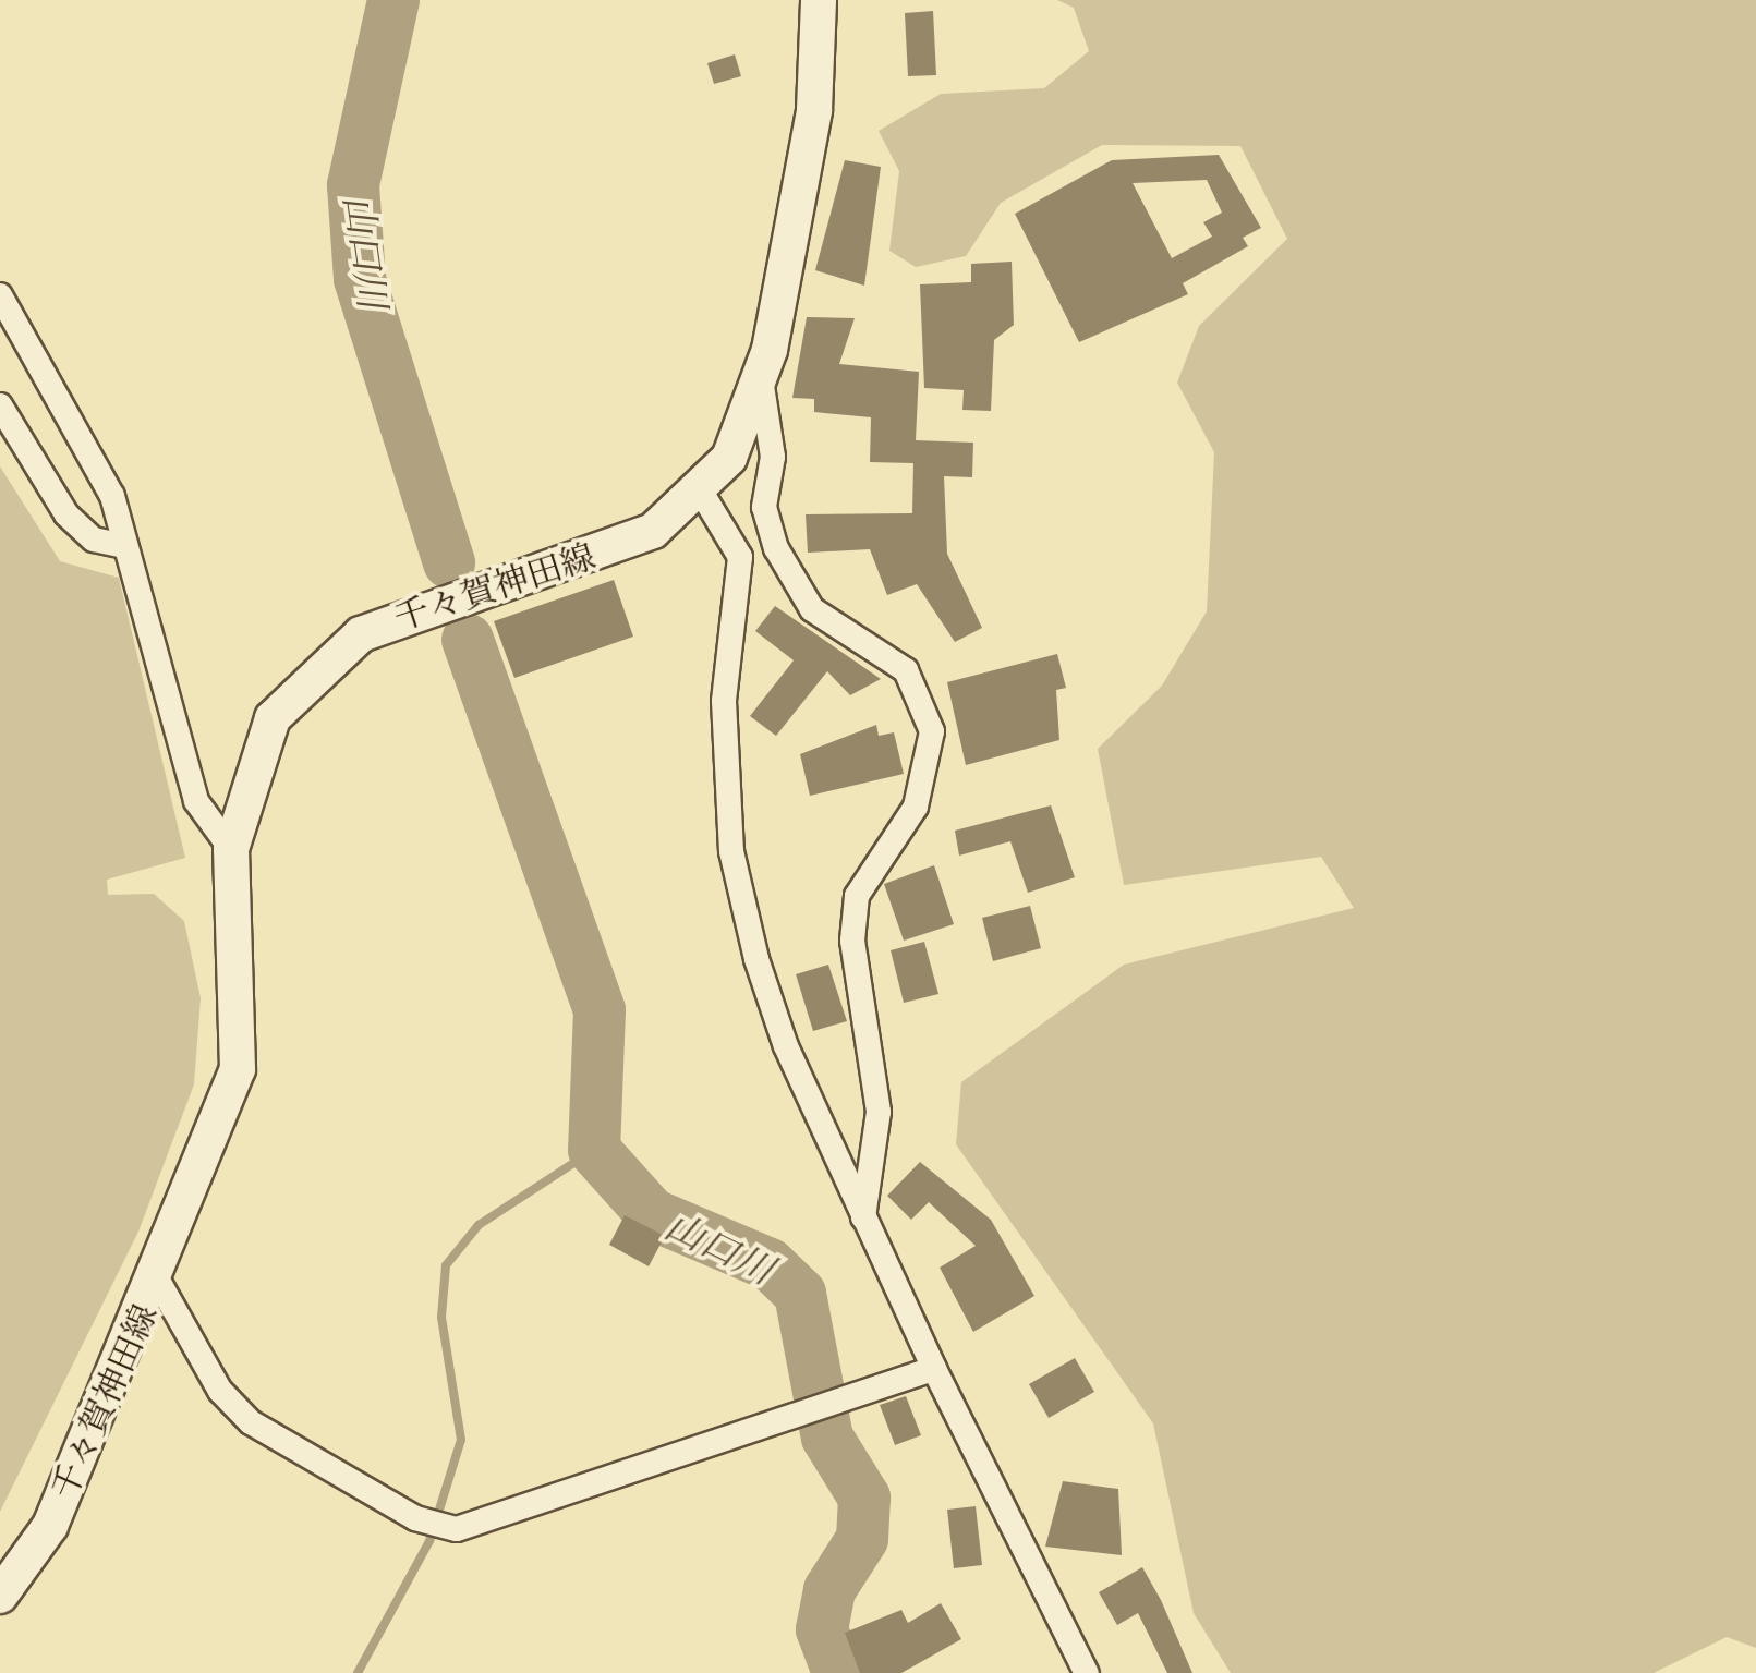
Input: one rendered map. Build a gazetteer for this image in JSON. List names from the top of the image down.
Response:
{
  "streets": {
    "main road": ["千々賀神田線"]
  },
  "water": ["山口川"]
}
